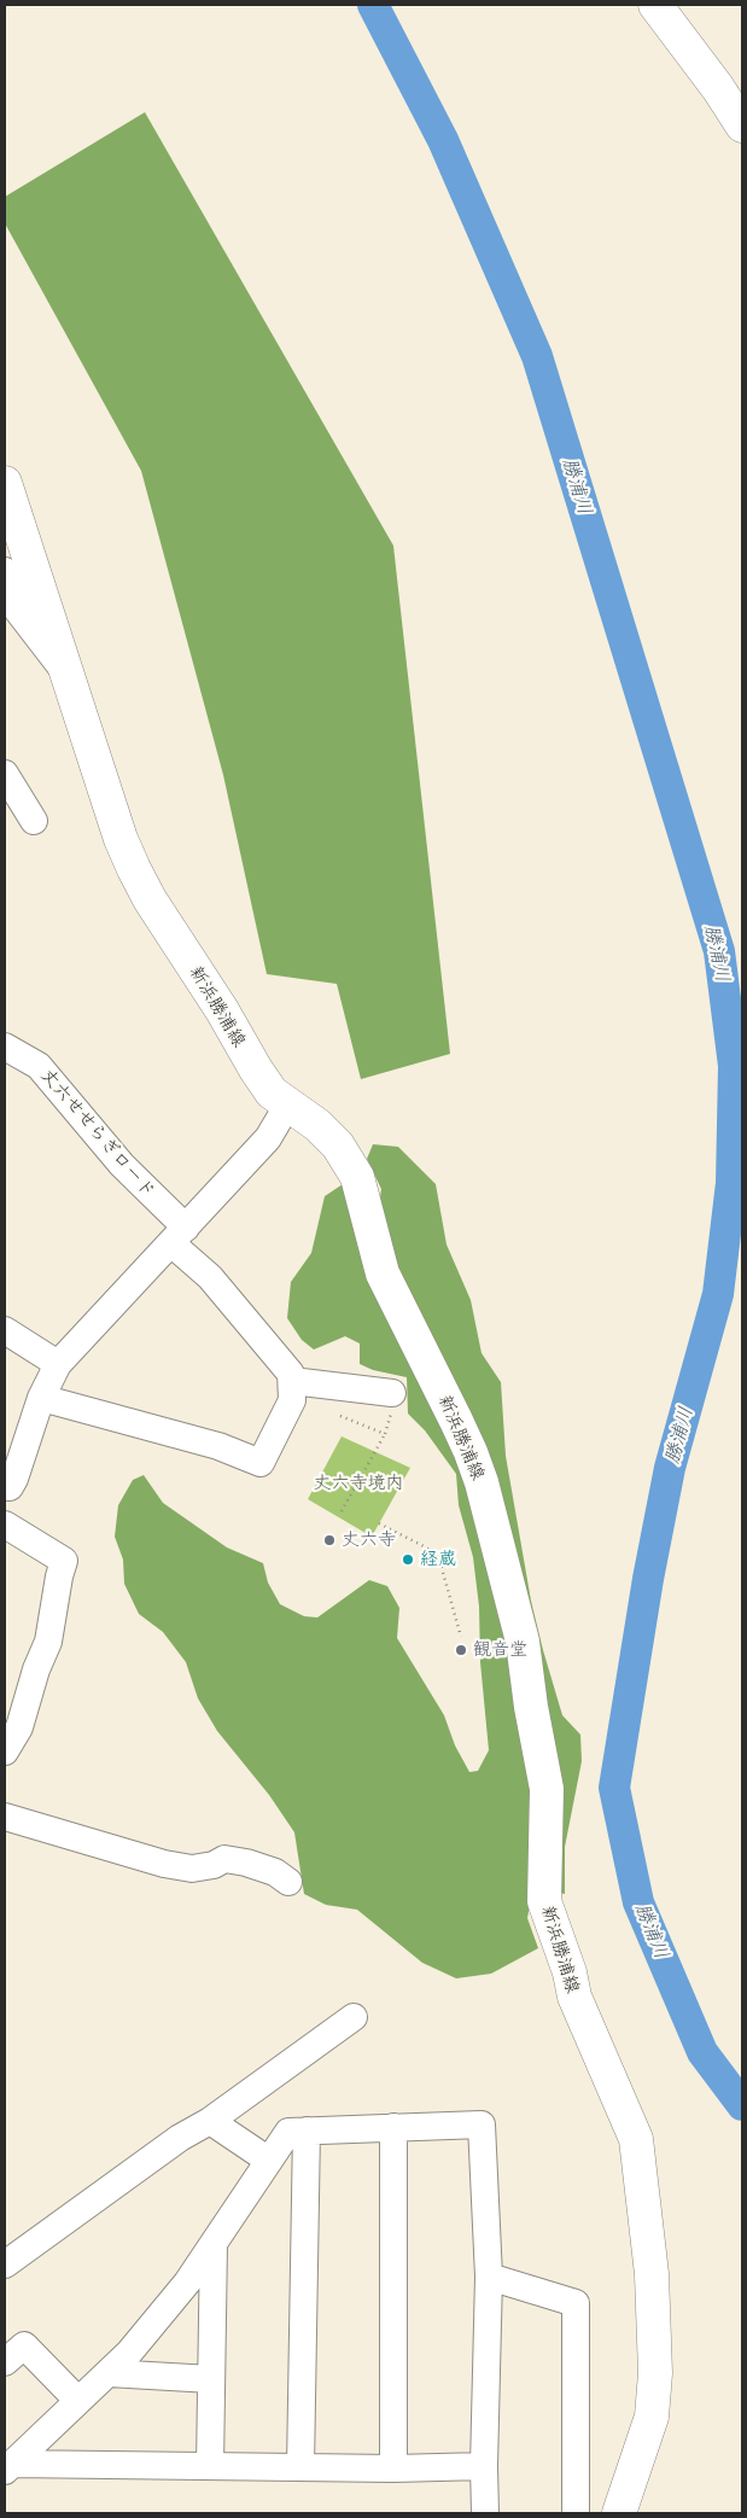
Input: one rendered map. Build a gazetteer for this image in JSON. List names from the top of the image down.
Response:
{
  "streets": {
    "main road": ["新浜勝浦線"],
    "street": ["丈六せせらぎロード"]
  },
  "water": ["勝浦川"],
  "parks": ["丈六寺境内"],
  "places": ["丈六寺", "経蔵", "観音堂"]
}
